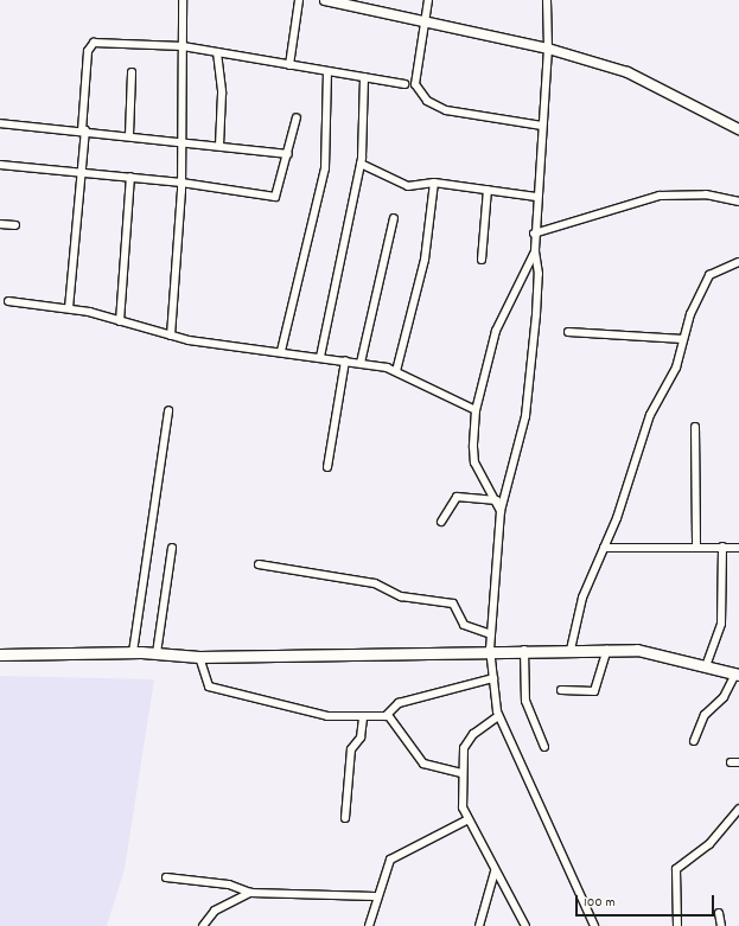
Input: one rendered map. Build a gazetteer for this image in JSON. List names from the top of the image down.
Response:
{
  "scale_bar": "100 m"
}
